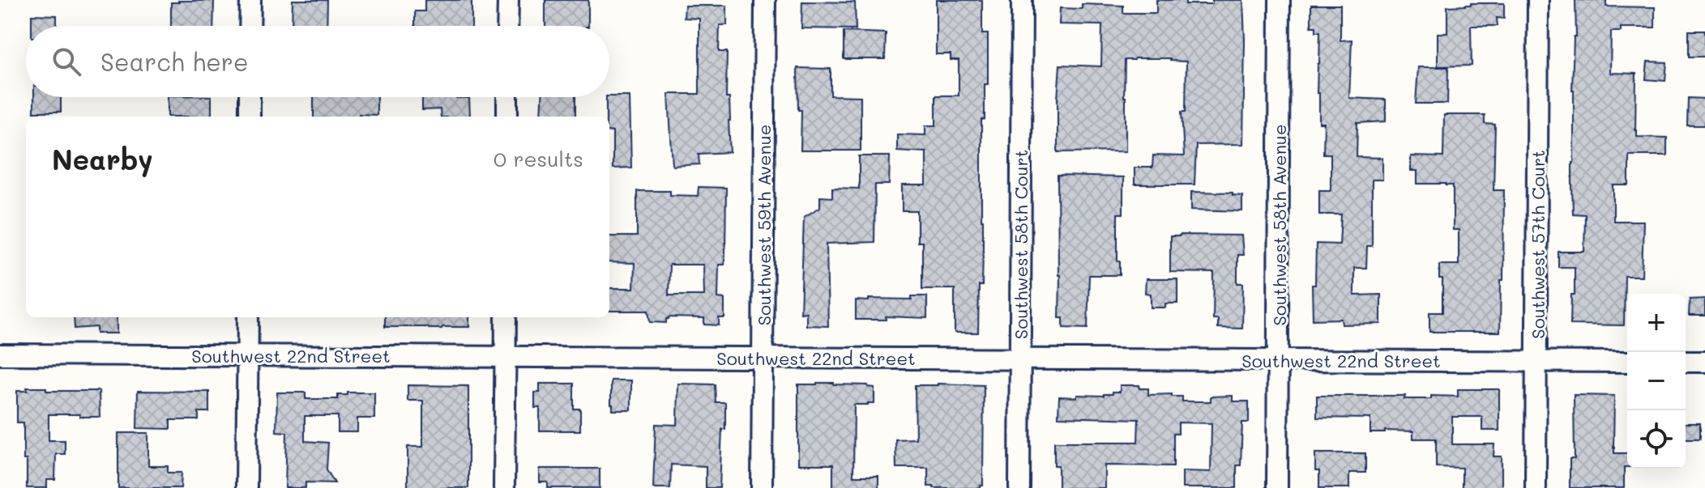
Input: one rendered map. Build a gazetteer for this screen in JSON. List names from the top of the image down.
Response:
{
  "streets": {
    "street": [
      "Southwest 59th Avenue",
      "Southwest 58th Avenue",
      "Southwest 58th Court",
      "Southwest 57th Court",
      "Southwest 22nd Street"
    ]
  },
  "crossings": [
    ["Southwest 59th Avenue", "Southwest 22nd Street"],
    ["Southwest 58th Avenue", "Southwest 22nd Street"],
    ["Southwest 58th Court", "Southwest 22nd Street"],
    ["Southwest 57th Court", "Southwest 22nd Street"]
  ],
  "page": {
    "search": "Search here",
    "heading": ["Nearby", "0 results"],
    "map_buttons": ["+", "−"]
  }
}
